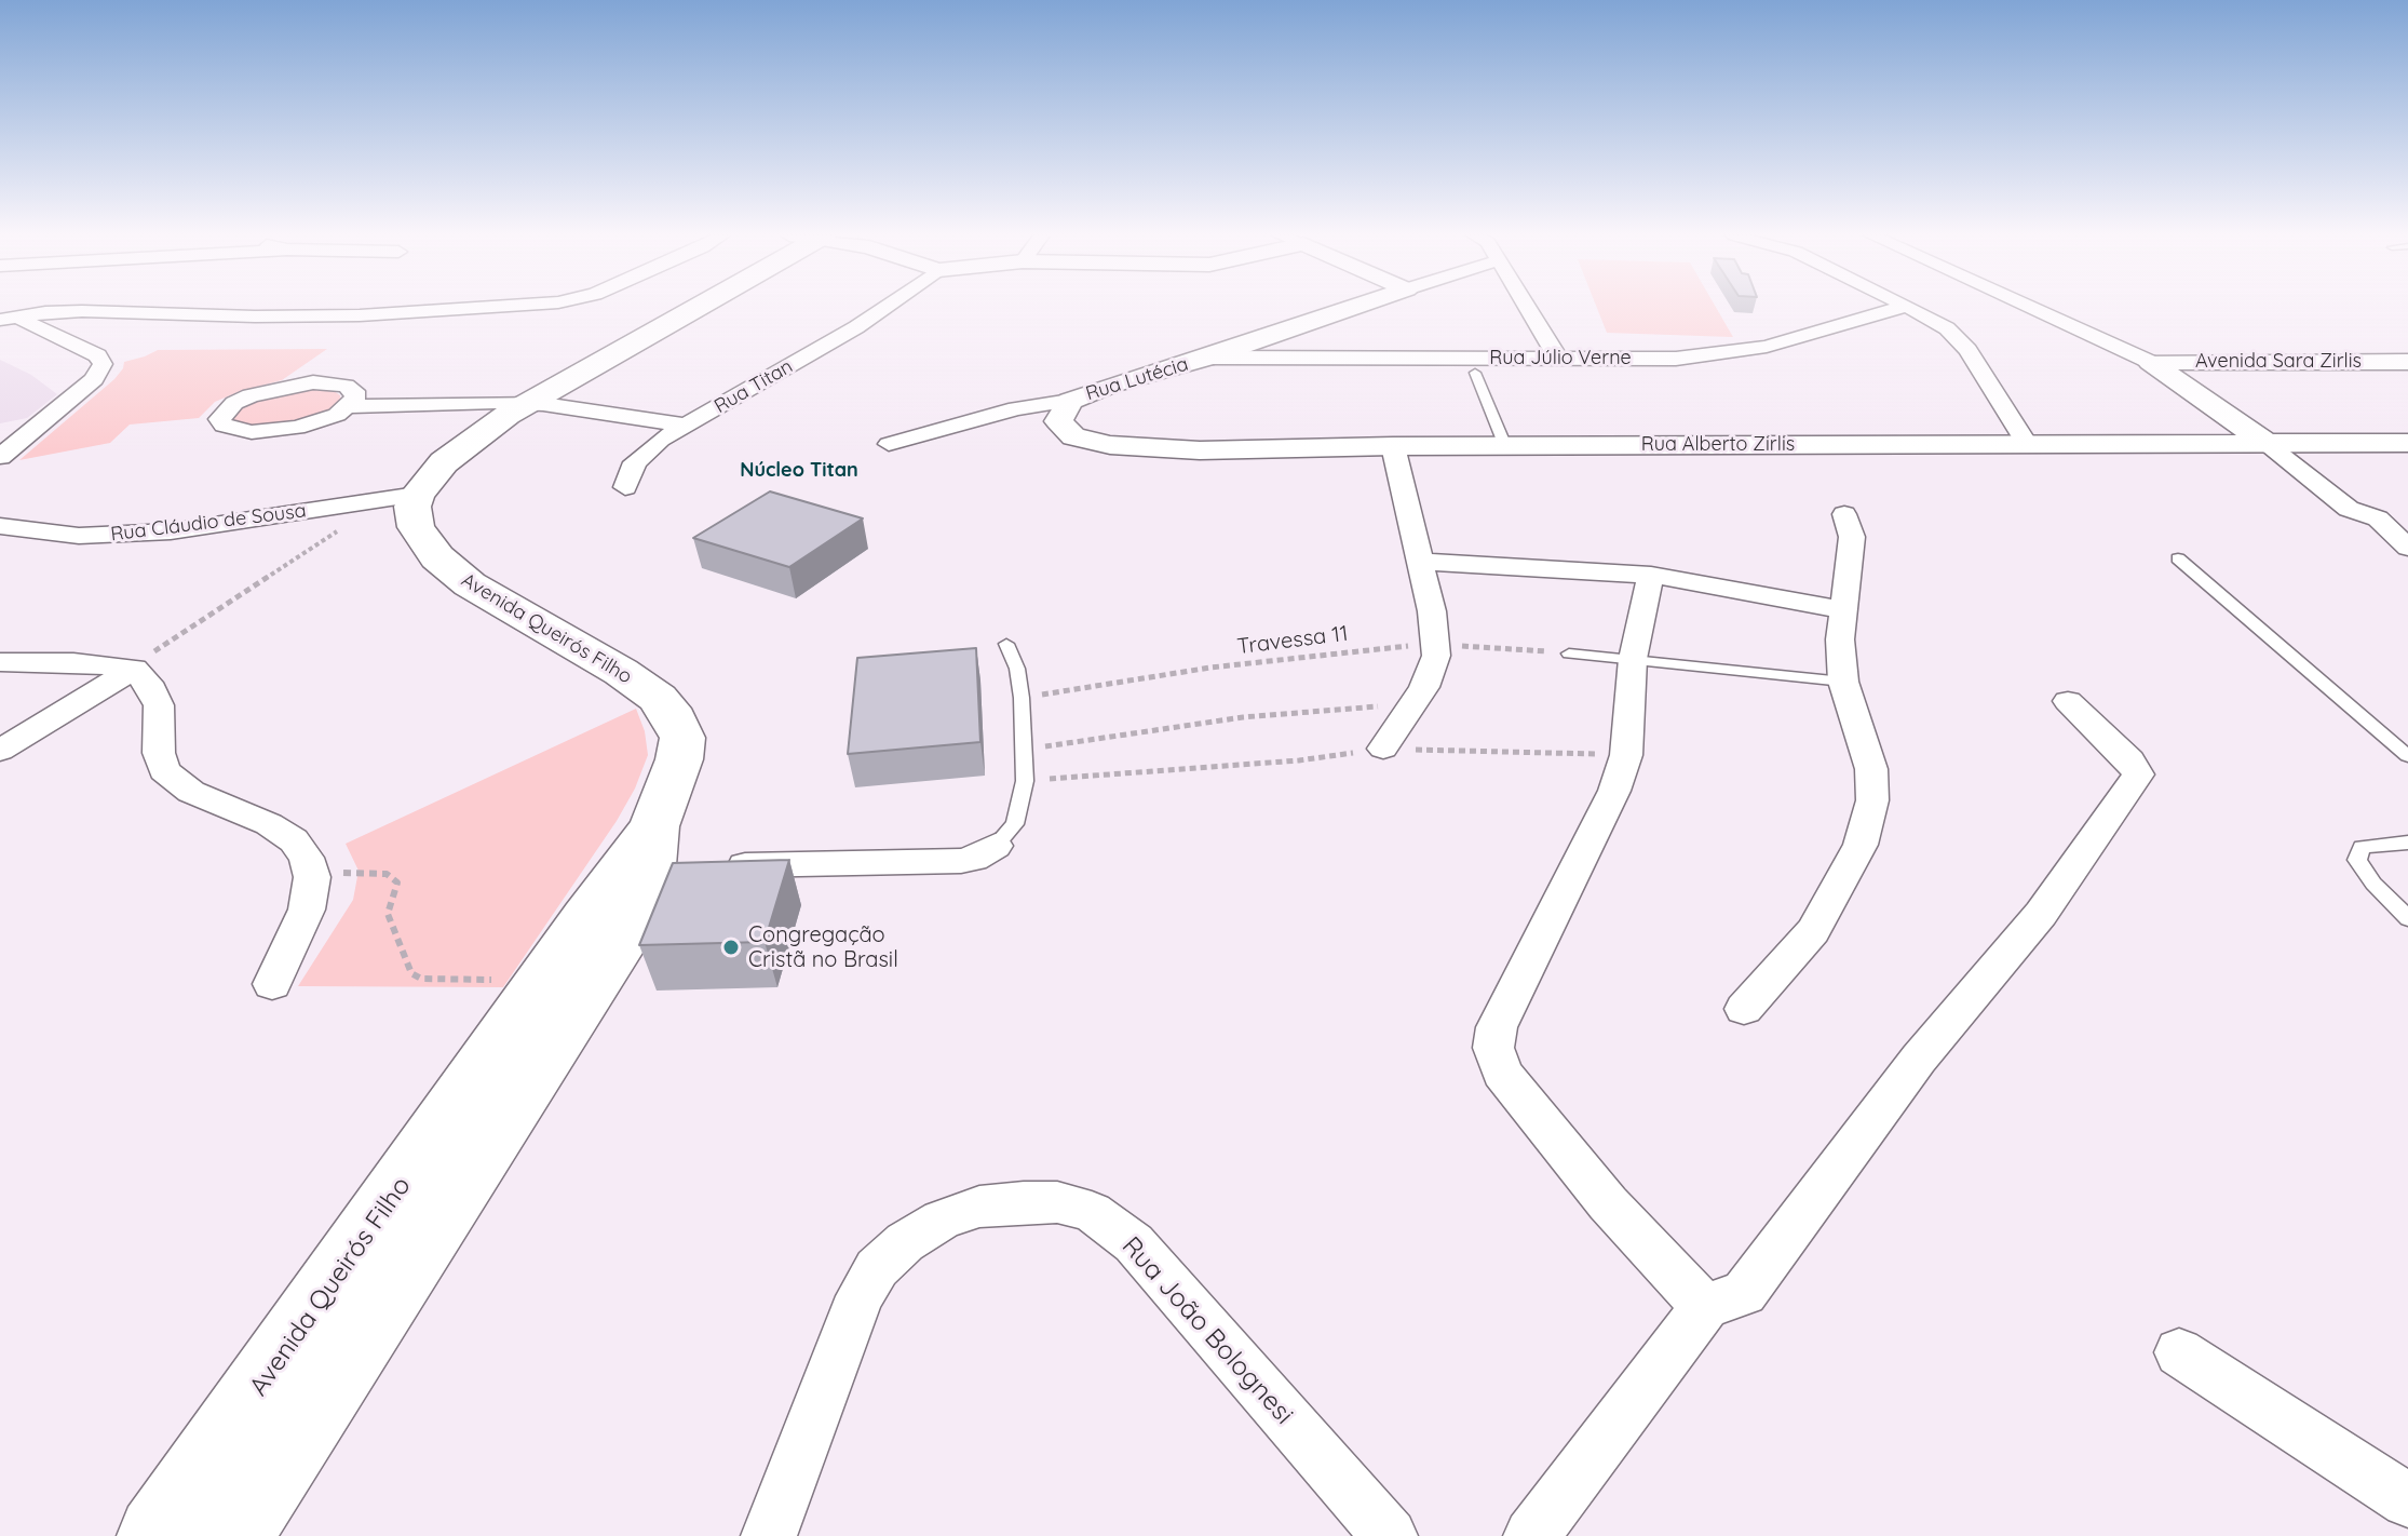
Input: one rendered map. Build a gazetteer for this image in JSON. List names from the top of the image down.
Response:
{
  "streets": {
    "main road": ["Avenida Queirós Filho"],
    "street": [
      "Rua Júlio Verne",
      "Avenida Sara Zirlis",
      "Rua Lutécia",
      "Rua Titan",
      "Rua Alberto Zirlis",
      "Rua Cláudio de Sousa",
      "Rua João Bolognesi"
    ],
    "path": ["Travessa 11"]
  },
  "crossings": [
    ["Rua Júlio Verne", "Rua Lutécia"],
    ["Rua Lutécia", "Rua Alberto Zirlis"],
    ["Rua Cláudio de Sousa", "Avenida Queirós Filho"]
  ],
  "districts": ["Núcleo Titan"],
  "places": ["Congregação Cristã no Brasil"]
}
